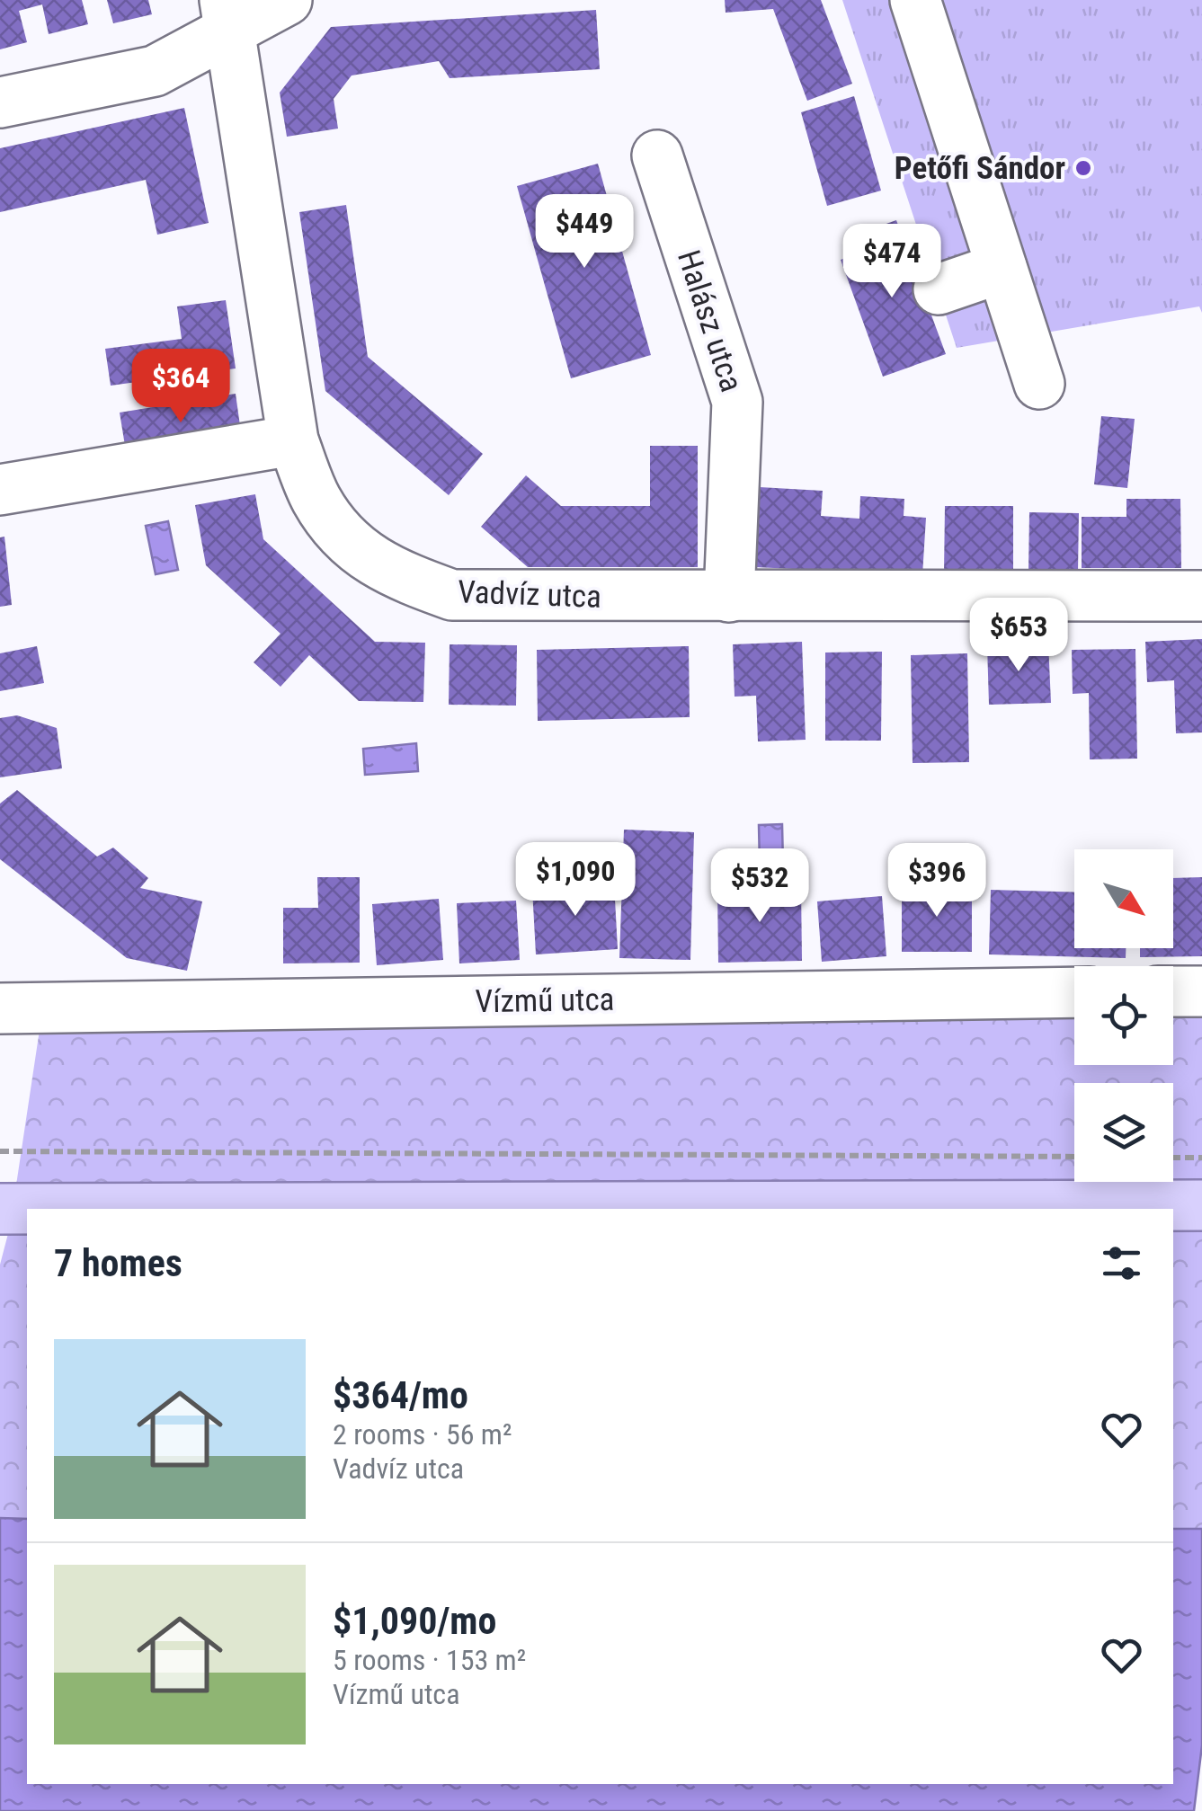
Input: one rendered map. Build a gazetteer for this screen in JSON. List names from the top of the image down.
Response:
{
  "streets": {
    "street": ["Halász utca", "Vadvíz utca", "Vízmű utca"]
  },
  "crossings": [
    ["Halász utca", "Vadvíz utca"]
  ],
  "places": ["Petőfi Sándor"],
  "north": "bottom right",
  "page": {
    "price": [
      "$449",
      "$474",
      "$364",
      "$653",
      "$1,090",
      "$396",
      "$532"
    ],
    "heading": "7 homes",
    "list": [
      {
        "name": "$364/mo",
        "note": "2 rooms · 56 m² · Vadvíz utca"
      },
      {
        "name": "$1,090/mo",
        "note": "5 rooms · 153 m² · Vízmű utca"
      }
    ]
  }
}
